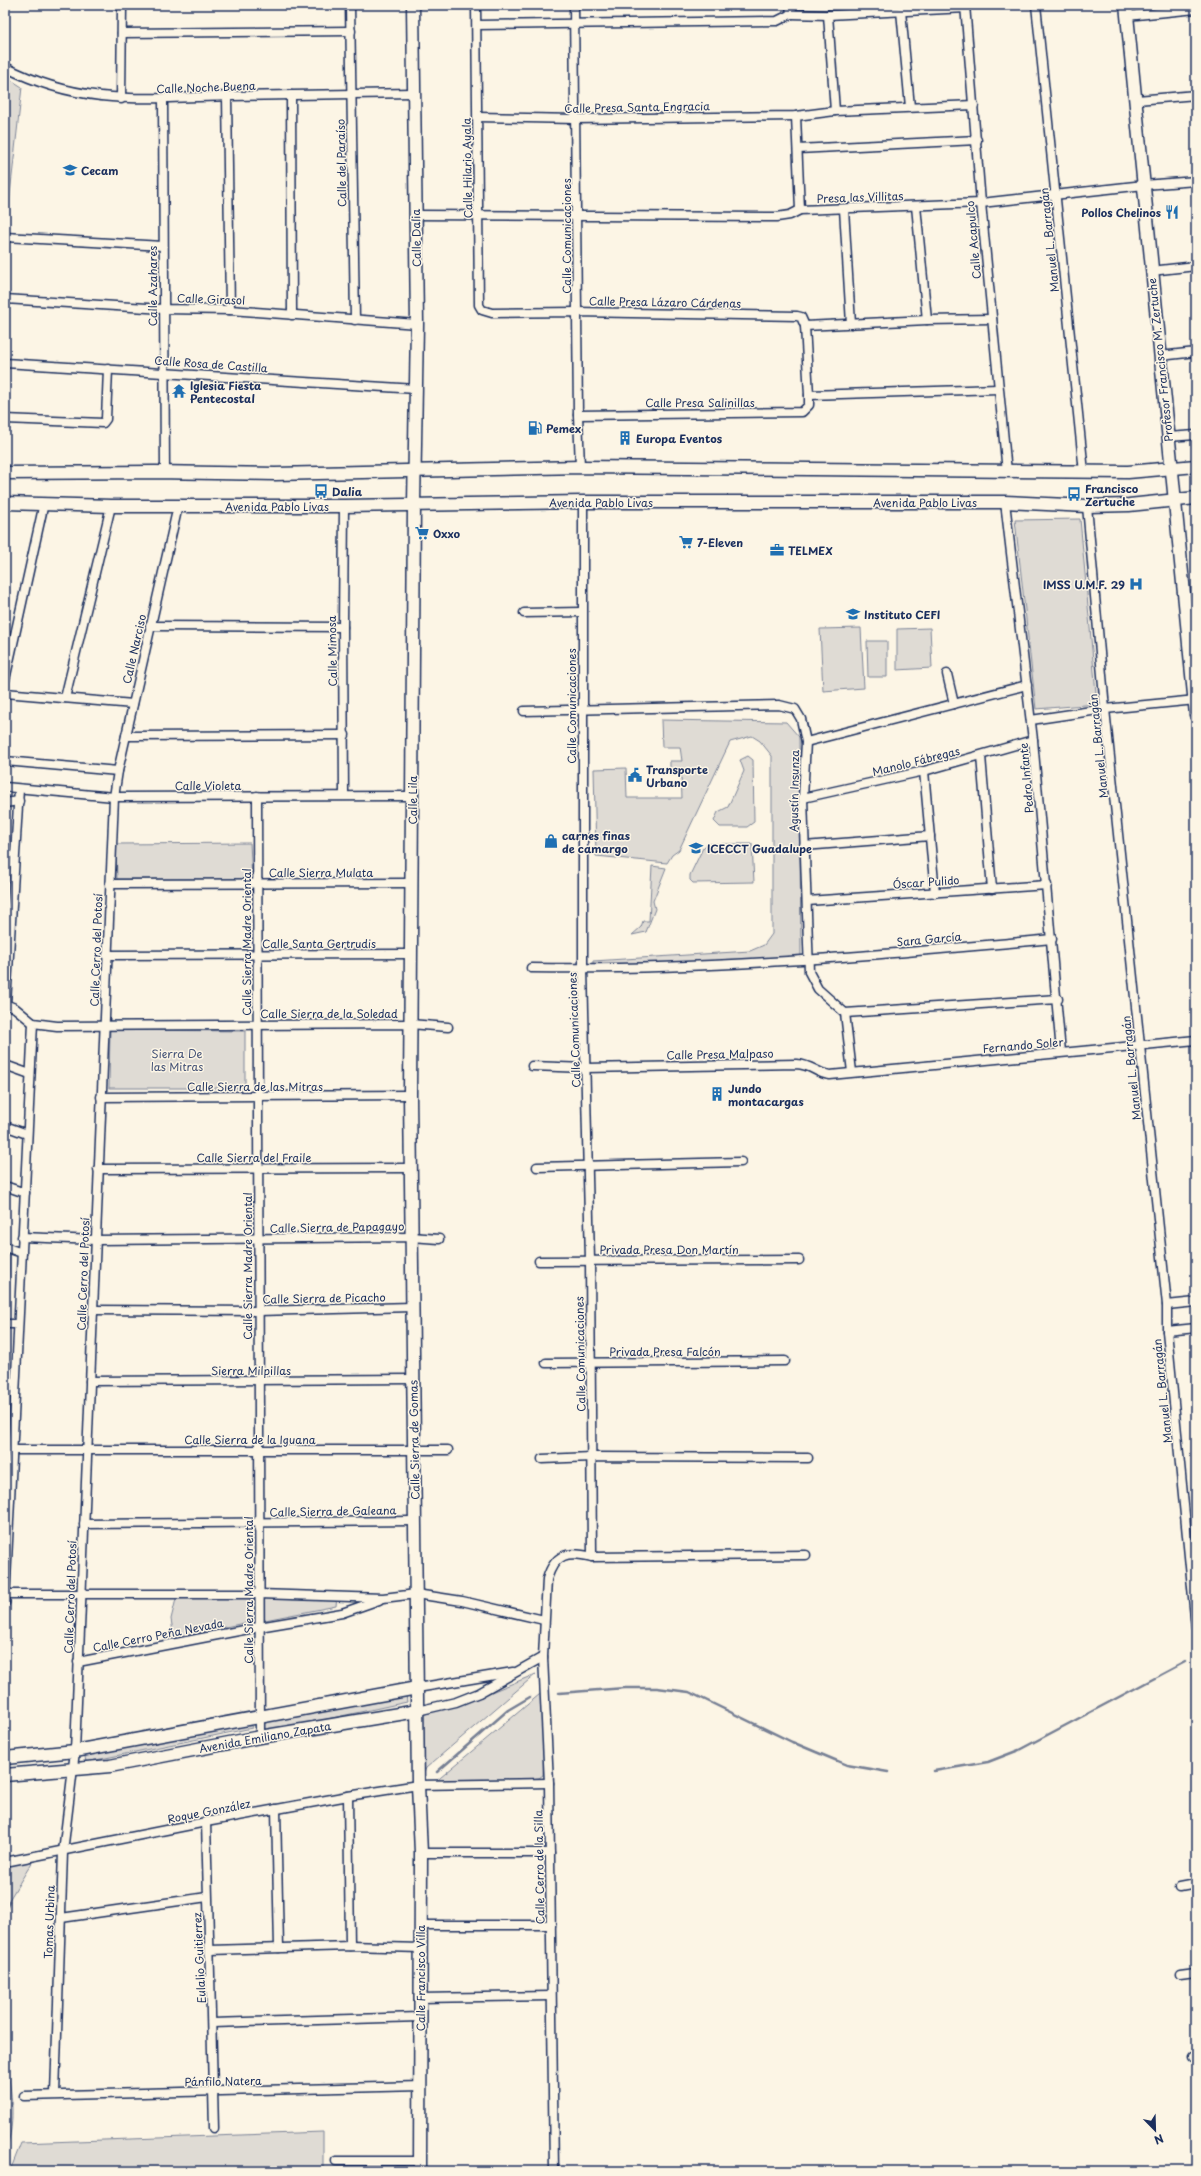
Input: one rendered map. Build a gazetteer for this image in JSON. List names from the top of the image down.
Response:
{
  "streets": {
    "street": [
      "Calle Noche Buena",
      "Calle Presa Santa Engracia",
      "Calle del Paraíso",
      "Calle Hilario Ayala",
      "Presa las Villitas",
      "Calle Comunicaciones",
      "Calle Dalia",
      "Calle Acapulco",
      "Manuel L. Barragán",
      "Calle Azahares",
      "Calle Girasol",
      "Calle Presa Lázaro Cárdenas",
      "Profesor Francisco M. Zertuche",
      "Calle Rosa de Castilla",
      "Calle Presa Salinillas",
      "Avenida Pablo Livas",
      "Calle Narciso",
      "Calle Mimosa",
      "Manolo Fábregas",
      "Pedro Infante",
      "Calle Violeta",
      "Agustín Insunza",
      "Calle Lila",
      "Calle Sierra Mulata",
      "Óscar Pulido",
      "Sara García",
      "Calle Sierra Madre Oriental",
      "Calle Santa Gertrudis",
      "Calle Cerro del Potosí",
      "Calle Sierra de la Soledad",
      "Fernando Soler",
      "Calle Presa Malpaso",
      "Calle Sierra de las Mitras",
      "Calle Sierra del Fraile",
      "Calle Sierra de Papagayo",
      "Privada Presa Don Martín",
      "Calle Sierra de Picacho",
      "Privada Presa Falcón",
      "Sierra Milpillas",
      "Calle Sierra de la Iguana",
      "Calle Sierra de Gomas",
      "Calle Sierra de Galeana",
      "Calle Cerro Peña Nevada",
      "Avenida Emiliano Zapata",
      "Roque González",
      "Calle Cerro de la Silla",
      "Tomas Urbina",
      "Eulalio Guitierrez",
      "Calle Francisco Villa",
      "Pánfilo Natera"
    ]
  },
  "crossings": [
    ["Calle Noche Buena", "Calle del Paraíso"],
    ["Calle Noche Buena", "Calle Dalia"],
    ["Calle Noche Buena", "Calle Azahares"],
    ["Calle Presa Santa Engracia", "Calle Hilario Ayala"],
    ["Calle Presa Santa Engracia", "Calle Comunicaciones"],
    ["Calle Presa Santa Engracia", "Calle Acapulco"],
    ["Calle del Paraíso", "Calle Girasol"],
    ["Calle Hilario Ayala", "Presa las Villitas"],
    ["Calle Hilario Ayala", "Calle Presa Lázaro Cárdenas"],
    ["Presa las Villitas", "Calle Comunicaciones"],
    ["Presa las Villitas", "Calle Dalia"],
    ["Presa las Villitas", "Calle Acapulco"],
    ["Presa las Villitas", "Manuel L. Barragán"],
    ["Presa las Villitas", "Profesor Francisco M. Zertuche"],
    ["Calle Comunicaciones", "Calle Presa Lázaro Cárdenas"],
    ["Calle Comunicaciones", "Calle Presa Salinillas"],
    ["Calle Comunicaciones", "Avenida Pablo Livas"],
    ["Calle Comunicaciones", "Agustín Insunza"],
    ["Calle Comunicaciones", "Sara García"],
    ["Calle Comunicaciones", "Calle Presa Malpaso"],
    ["Calle Comunicaciones", "Privada Presa Don Martín"],
    ["Calle Comunicaciones", "Privada Presa Falcón"],
    ["Calle Comunicaciones", "Calle Cerro de la Silla"],
    ["Calle Dalia", "Calle Girasol"],
    ["Calle Dalia", "Calle Rosa de Castilla"],
    ["Calle Dalia", "Calle Lila"],
    ["Manuel L. Barragán", "Avenida Pablo Livas"],
    ["Manuel L. Barragán", "Fernando Soler"],
    ["Calle Azahares", "Calle Girasol"],
    ["Calle Azahares", "Calle Rosa de Castilla"],
    ["Profesor Francisco M. Zertuche", "Avenida Pablo Livas"],
    ["Avenida Pablo Livas", "Calle Narciso"],
    ["Avenida Pablo Livas", "Calle Mimosa"],
    ["Avenida Pablo Livas", "Pedro Infante"],
    ["Avenida Pablo Livas", "Calle Lila"],
    ["Calle Narciso", "Calle Violeta"],
    ["Calle Narciso", "Calle Cerro del Potosí"],
    ["Calle Mimosa", "Calle Violeta"],
    ["Manolo Fábregas", "Pedro Infante"],
    ["Manolo Fábregas", "Agustín Insunza"],
    ["Pedro Infante", "Óscar Pulido"],
    ["Pedro Infante", "Sara García"],
    ["Pedro Infante", "Fernando Soler"],
    ["Calle Violeta", "Calle Lila"],
    ["Calle Violeta", "Calle Sierra Madre Oriental"],
    ["Calle Violeta", "Calle Cerro del Potosí"],
    ["Agustín Insunza", "Óscar Pulido"],
    ["Agustín Insunza", "Sara García"],
    ["Calle Lila", "Calle Sierra Mulata"],
    ["Calle Lila", "Calle Santa Gertrudis"],
    ["Calle Lila", "Calle Sierra de la Soledad"],
    ["Calle Lila", "Calle Sierra de las Mitras"],
    ["Calle Lila", "Calle Sierra de Gomas"],
    ["Calle Sierra Mulata", "Calle Sierra Madre Oriental"],
    ["Calle Sierra Mulata", "Calle Cerro del Potosí"],
    ["Calle Sierra Madre Oriental", "Calle Santa Gertrudis"],
    ["Calle Sierra Madre Oriental", "Calle Sierra de la Soledad"],
    ["Calle Sierra Madre Oriental", "Calle Sierra de las Mitras"],
    ["Calle Sierra Madre Oriental", "Calle Sierra del Fraile"],
    ["Calle Sierra Madre Oriental", "Calle Sierra de Papagayo"],
    ["Calle Sierra Madre Oriental", "Calle Sierra de Picacho"],
    ["Calle Sierra Madre Oriental", "Sierra Milpillas"],
    ["Calle Sierra Madre Oriental", "Calle Sierra de la Iguana"],
    ["Calle Sierra Madre Oriental", "Calle Sierra de Galeana"],
    ["Calle Sierra Madre Oriental", "Calle Cerro Peña Nevada"],
    ["Calle Sierra Madre Oriental", "Avenida Emiliano Zapata"],
    ["Calle Santa Gertrudis", "Calle Cerro del Potosí"],
    ["Calle Cerro del Potosí", "Calle Sierra de la Soledad"],
    ["Calle Cerro del Potosí", "Calle Sierra de las Mitras"],
    ["Calle Cerro del Potosí", "Calle Sierra del Fraile"],
    ["Calle Cerro del Potosí", "Calle Sierra de Papagayo"],
    ["Calle Cerro del Potosí", "Calle Sierra de Picacho"],
    ["Calle Cerro del Potosí", "Sierra Milpillas"],
    ["Calle Cerro del Potosí", "Calle Sierra de la Iguana"],
    ["Calle Cerro del Potosí", "Calle Sierra de Galeana"],
    ["Calle Cerro del Potosí", "Calle Cerro Peña Nevada"],
    ["Calle Cerro del Potosí", "Avenida Emiliano Zapata"],
    ["Calle Cerro del Potosí", "Tomas Urbina"],
    ["Fernando Soler", "Calle Presa Malpaso"],
    ["Calle Sierra de las Mitras", "Calle Sierra de Gomas"],
    ["Calle Sierra del Fraile", "Calle Sierra de Gomas"],
    ["Calle Sierra de Papagayo", "Calle Sierra de Gomas"],
    ["Calle Sierra de Picacho", "Calle Sierra de Gomas"],
    ["Sierra Milpillas", "Calle Sierra de Gomas"],
    ["Calle Sierra de la Iguana", "Calle Sierra de Gomas"],
    ["Calle Sierra de Gomas", "Calle Sierra de Galeana"],
    ["Calle Sierra de Gomas", "Avenida Emiliano Zapata"],
    ["Calle Sierra de Gomas", "Roque González"],
    ["Calle Sierra de Gomas", "Calle Francisco Villa"],
    ["Avenida Emiliano Zapata", "Calle Cerro de la Silla"],
    ["Avenida Emiliano Zapata", "Tomas Urbina"],
    ["Roque González", "Calle Cerro de la Silla"],
    ["Roque González", "Tomas Urbina"],
    ["Roque González", "Eulalio Guitierrez"],
    ["Roque González", "Calle Francisco Villa"],
    ["Tomas Urbina", "Pánfilo Natera"],
    ["Eulalio Guitierrez", "Pánfilo Natera"],
    ["Calle Francisco Villa", "Pánfilo Natera"]
  ],
  "parks": ["Sierra De las Mitras"],
  "places": {
    "school or university": ["Cecam", "Instituto CEFI", "ICECCT Guadalupe"],
    "restaurant": ["Pollos Chelinos"],
    "temple": ["Iglesia Fiesta Pentecostal"],
    "fuel station": ["Pemex"],
    "building": ["Europa Eventos", "Jundo montacargas"],
    "bus stop": ["Dalia", "Francisco Zertuche"],
    "supermarket": ["Oxxo", "7-Eleven"],
    "office": ["TELMEX"],
    "hospital": ["IMSS U.M.F. 29"],
    "public building": ["Transporte Urbano"],
    "shop": ["carnes finas de camargo"]
  },
  "north": "bottom right"
}
